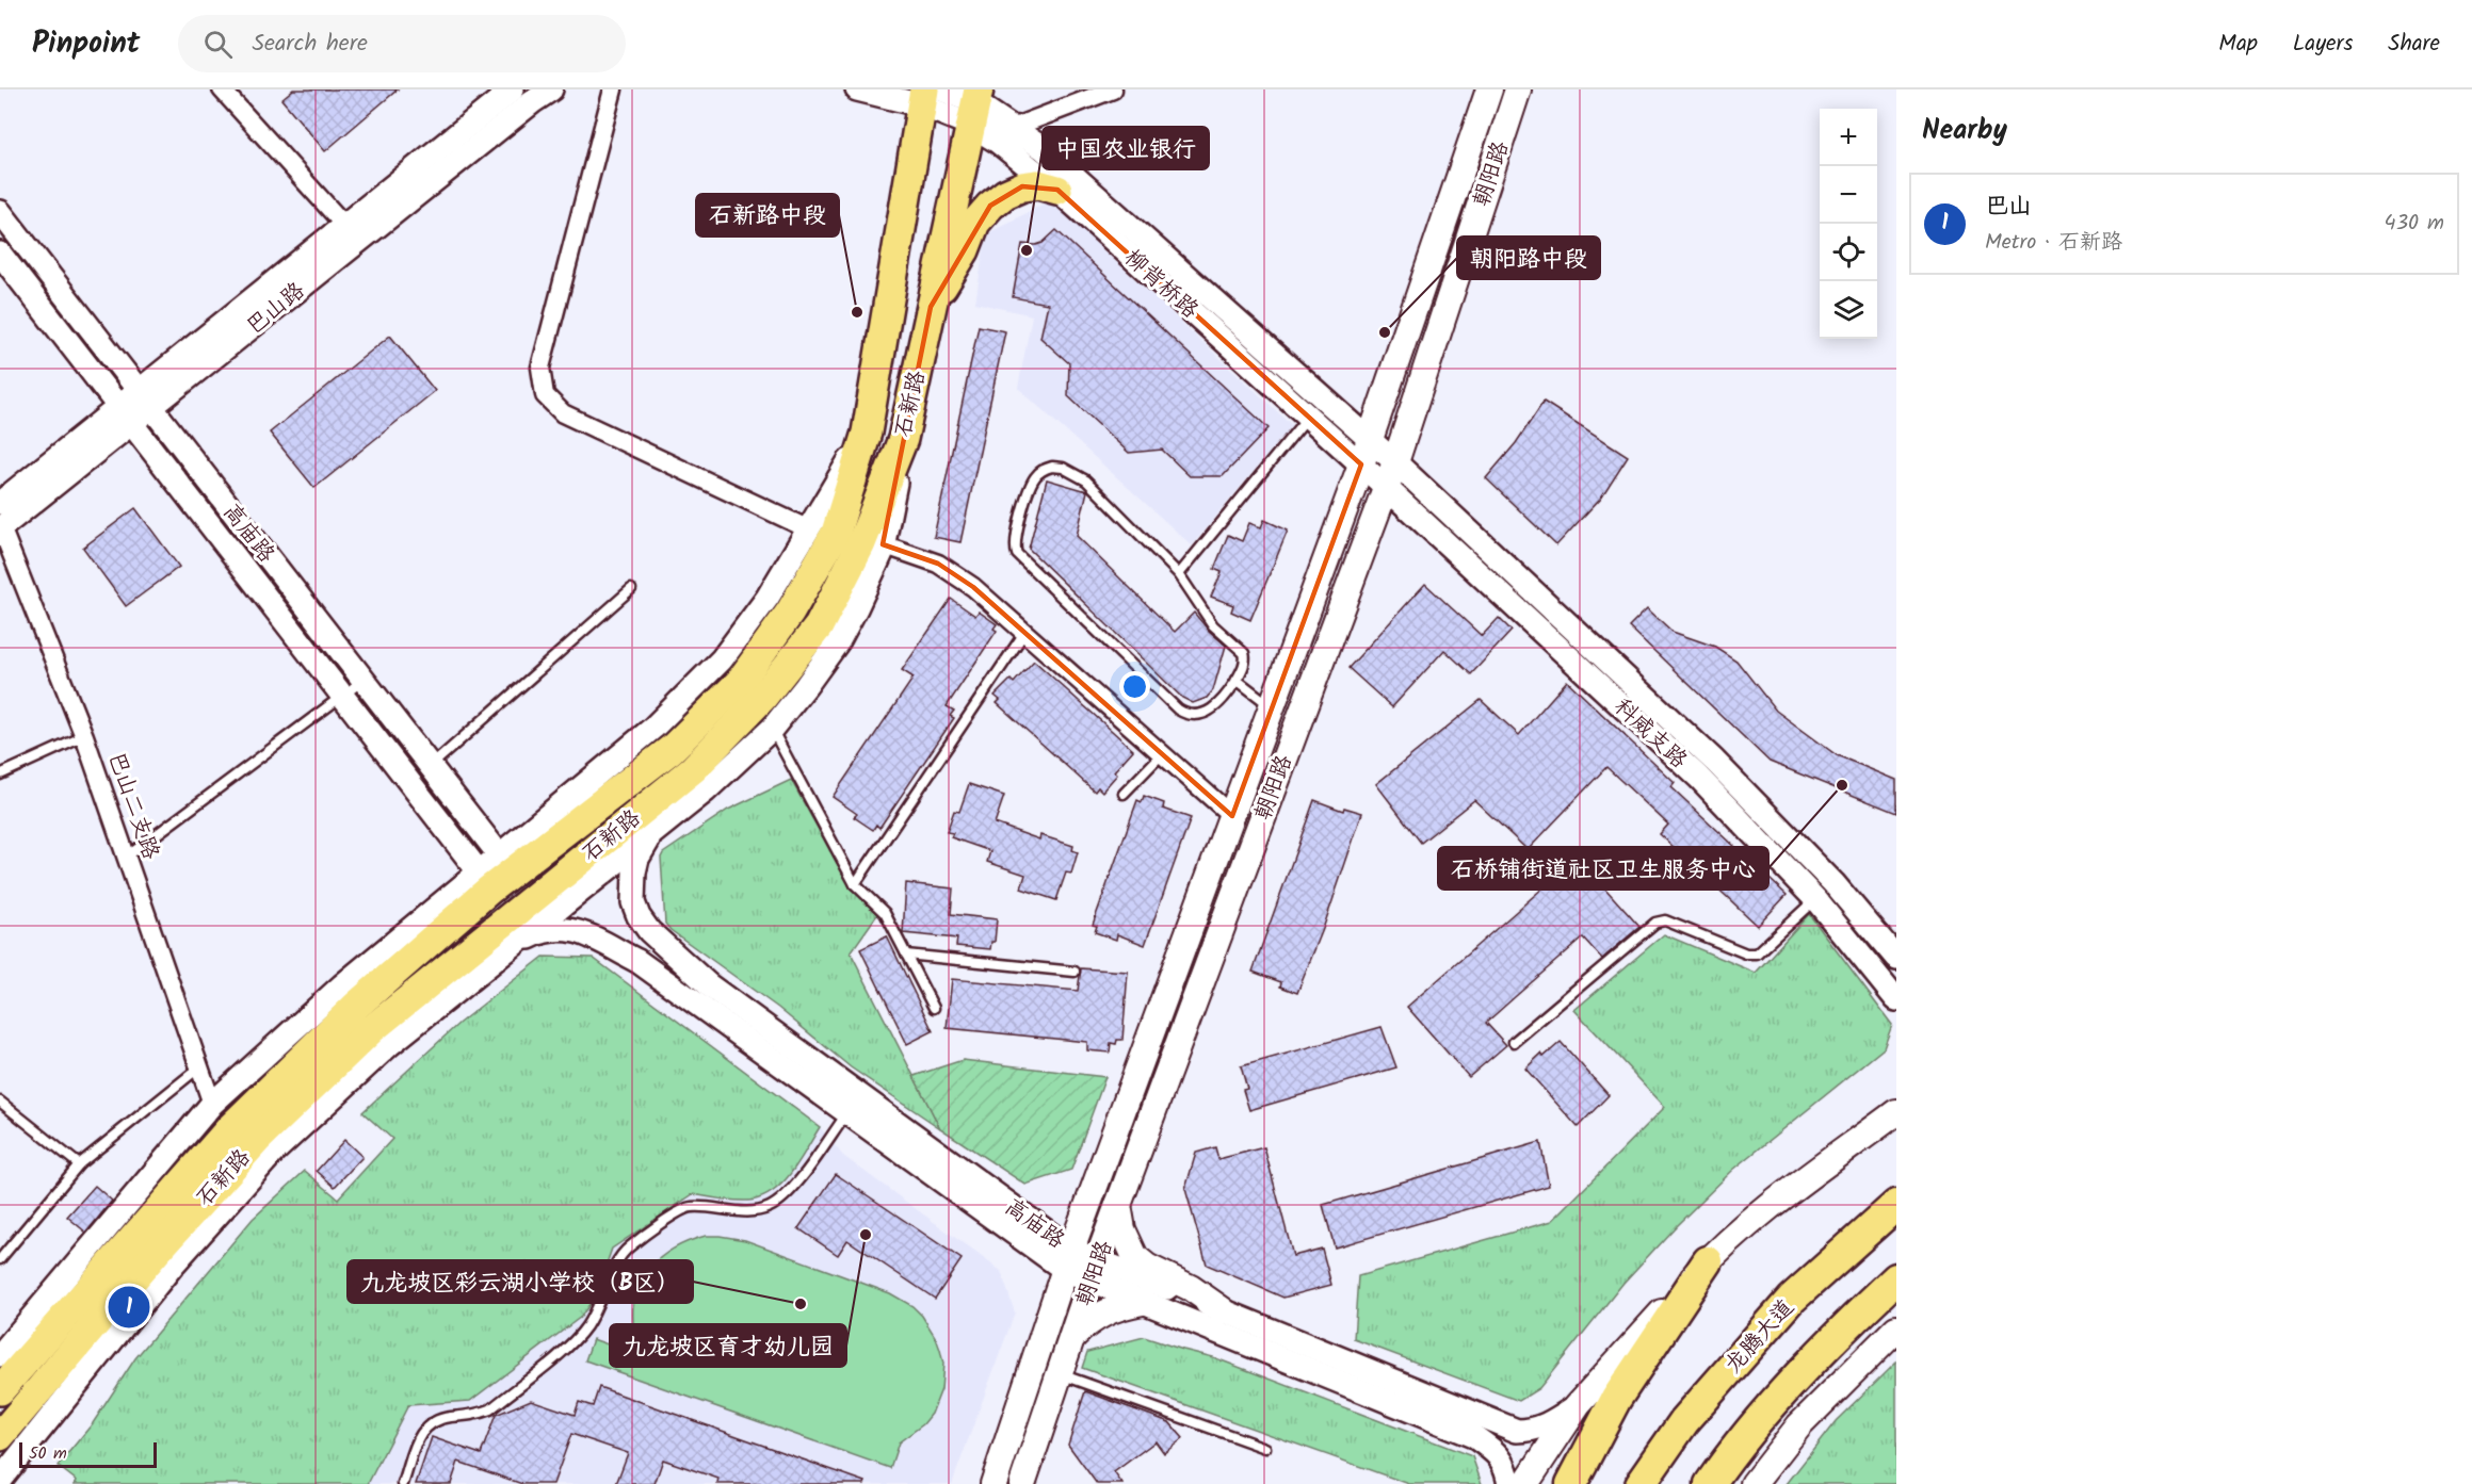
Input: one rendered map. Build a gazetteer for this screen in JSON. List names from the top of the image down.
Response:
{
  "streets": {
    "highway": ["龙腾大道"],
    "main road": ["朝阳路", "石新路"],
    "street": [
      "柳背桥路",
      "巴山路",
      "高庙路",
      "科威支路",
      "巴山二支路"
    ]
  },
  "crossings": [
    ["朝阳路", "柳背桥路"],
    ["朝阳路", "高庙路"],
    ["朝阳路", "科威支路"],
    ["柳背桥路", "石新路"],
    ["柳背桥路", "科威支路"],
    ["巴山路", "高庙路"],
    ["巴山路", "巴山二支路"]
  ],
  "places": [
    "中国农业银行",
    "石新路中段",
    "朝阳路中段",
    "石桥铺街道社区卫生服务中心",
    "九龙坡区育才幼儿园",
    "九龙坡区彩云湖小学校（B区）"
  ],
  "scale_bar": "50 m",
  "page": {
    "header": "Pinpoint",
    "search": "Search here",
    "nav": ["Map", "Layers", "Share"],
    "heading": "Nearby",
    "map_buttons": ["+", "−"],
    "list": [
      {
        "mark": "1",
        "name": "巴山",
        "note": "Metro · 石新路",
        "value": "430 m"
      }
    ],
    "pins": "1",
    "scale": "50 m"
  }
}
